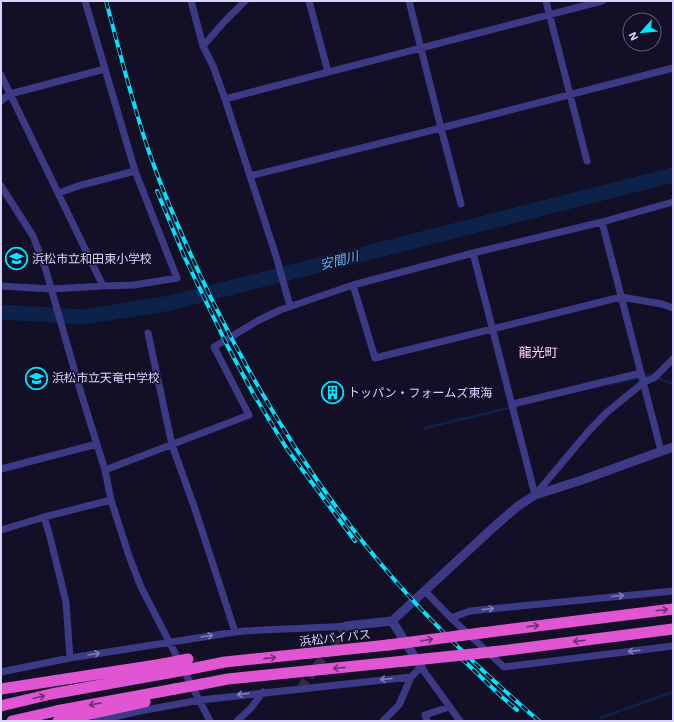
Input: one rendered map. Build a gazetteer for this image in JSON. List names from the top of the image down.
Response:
{
  "streets": {
    "highway": ["浜松バイパス"]
  },
  "districts": ["龍光町"],
  "water": ["安間川"],
  "places": {
    "school or university": ["浜松市立和田東小学校", "浜松市立天竜中学校"],
    "building": ["トッパン・フォームズ東海"]
  },
  "north": "bottom left"
}
